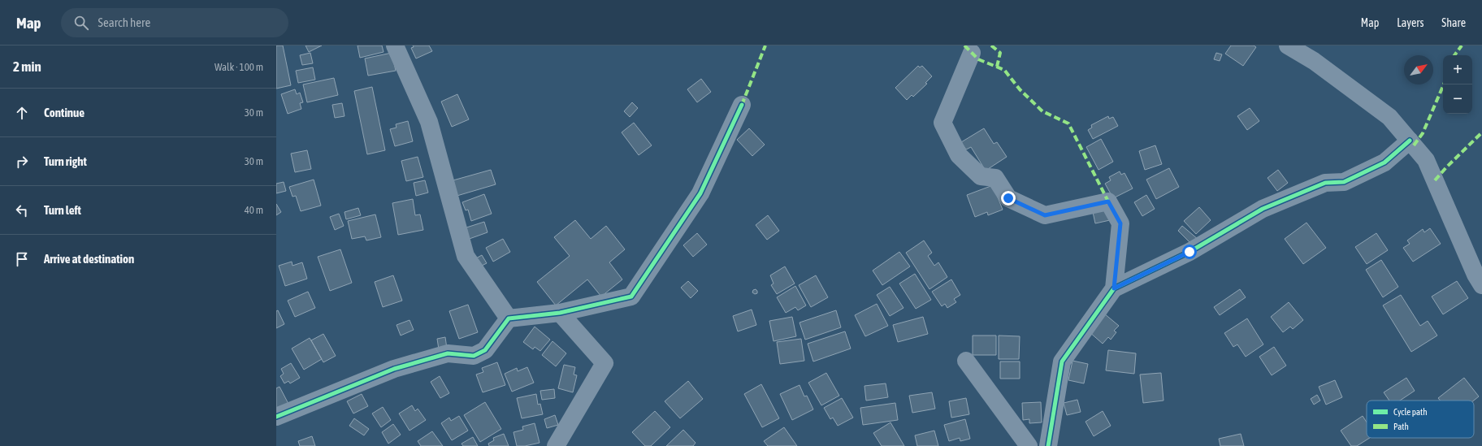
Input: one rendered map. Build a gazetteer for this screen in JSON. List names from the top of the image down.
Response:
{
  "legend": ["Cycle path", "Path"],
  "north": "top right",
  "page": {
    "header": "Map",
    "search": "Search here",
    "nav": ["Map", "Layers", "Share"],
    "heading": ["2 min", "Walk · 100 m"],
    "map_buttons": ["+", "−"],
    "list": [
      ["Continue", "30 m"],
      ["Turn right", "30 m"],
      ["Turn left", "40 m"],
      "Arrive at destination"
    ]
  }
}
